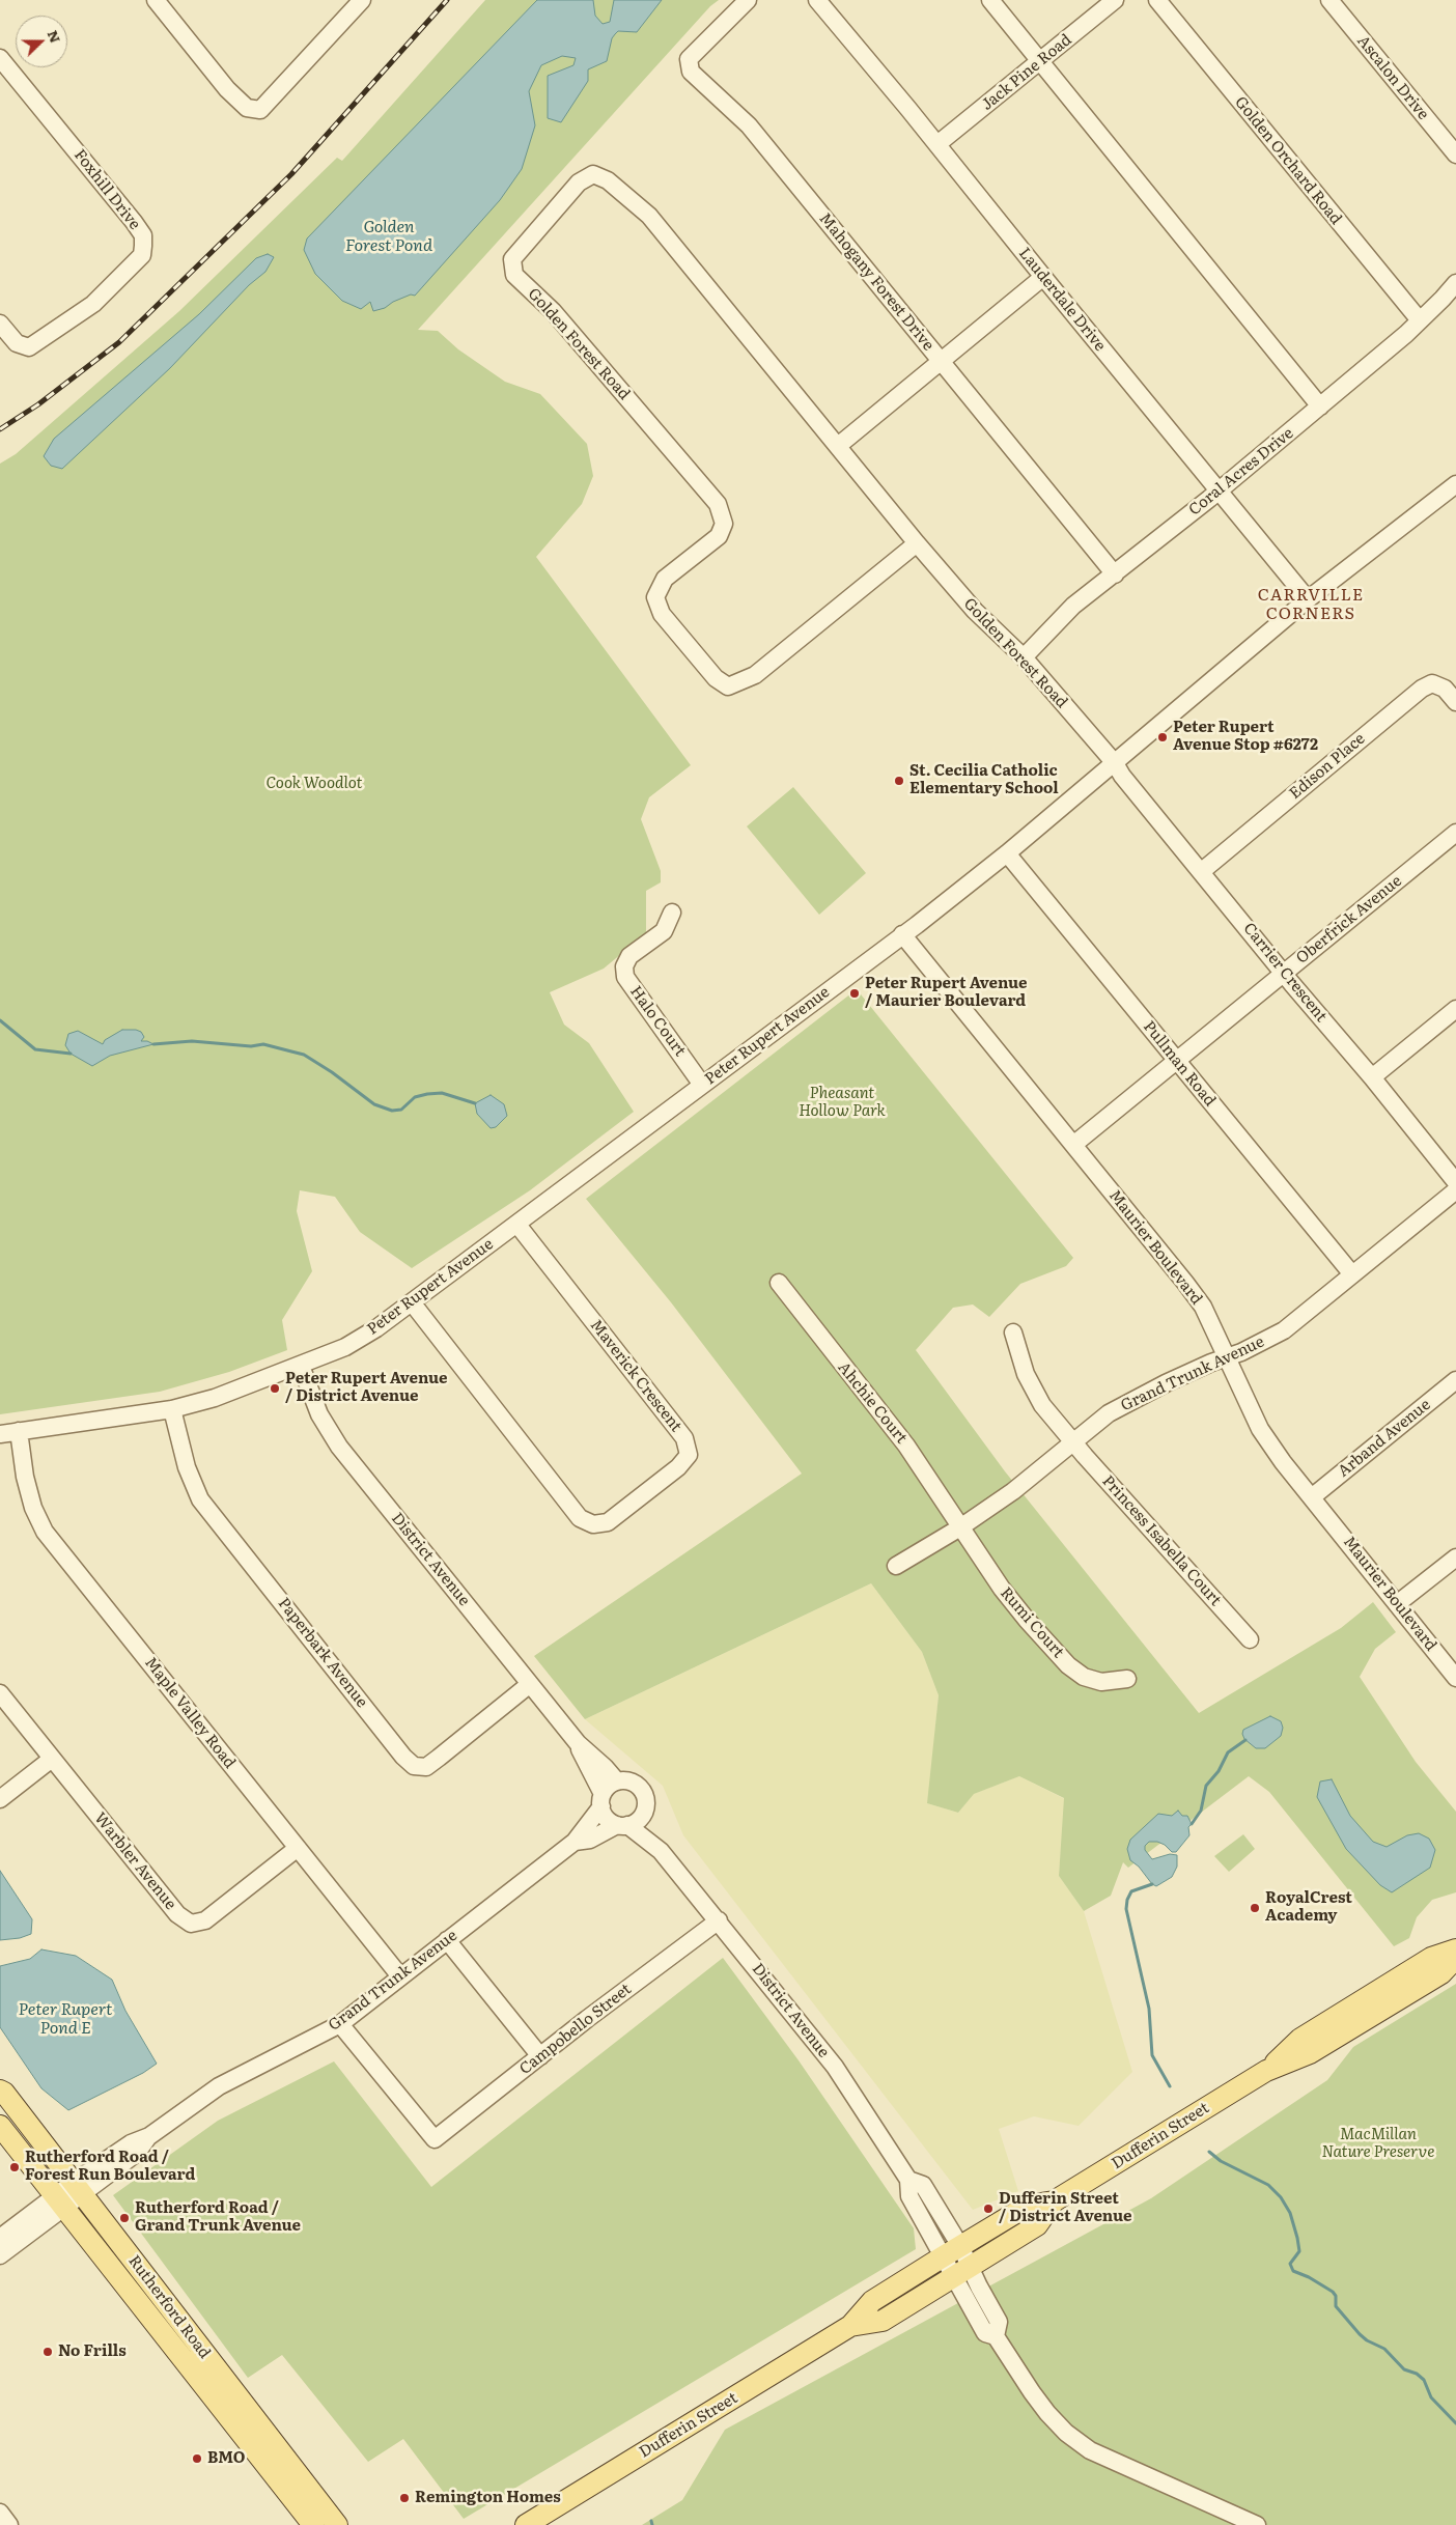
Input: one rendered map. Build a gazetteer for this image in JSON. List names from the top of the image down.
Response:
{
  "streets": {
    "main road": ["Dufferin Street", "Rutherford Road"],
    "street": [
      "Jack Pine Road",
      "Ascalon Drive",
      "Golden Orchard Road",
      "Foxhill Drive",
      "Mahogany Forest Drive",
      "Lauderdale Drive",
      "Golden Forest Road",
      "Coral Acres Drive",
      "Edison Place",
      "Oberfrick Avenue",
      "Carrier Crescent",
      "Halo Court",
      "Peter Rupert Avenue",
      "Pullman Road",
      "Maurier Boulevard",
      "Grand Trunk Avenue",
      "Maverick Crescent",
      "Ahchie Court",
      "Arband Avenue",
      "Princess Isabella Court",
      "District Avenue",
      "Rumi Court",
      "Paperbark Avenue",
      "Maple Valley Road",
      "Warbler Avenue",
      "Campobello Street"
    ]
  },
  "crossings": [
    ["Jack Pine Road", "Lauderdale Drive"],
    ["Golden Orchard Road", "Coral Acres Drive"],
    ["Mahogany Forest Drive", "Coral Acres Drive"],
    ["Lauderdale Drive", "Coral Acres Drive"],
    ["Lauderdale Drive", "Peter Rupert Avenue"],
    ["Golden Forest Road", "Coral Acres Drive"],
    ["Golden Forest Road", "Carrier Crescent"],
    ["Golden Forest Road", "Peter Rupert Avenue"],
    ["Edison Place", "Carrier Crescent"],
    ["Oberfrick Avenue", "Carrier Crescent"],
    ["Oberfrick Avenue", "Pullman Road"],
    ["Oberfrick Avenue", "Maurier Boulevard"],
    ["Carrier Crescent", "Peter Rupert Avenue"],
    ["Halo Court", "Peter Rupert Avenue"],
    ["Peter Rupert Avenue", "Pullman Road"],
    ["Peter Rupert Avenue", "Maurier Boulevard"],
    ["Peter Rupert Avenue", "Maverick Crescent"],
    ["Peter Rupert Avenue", "District Avenue"],
    ["Peter Rupert Avenue", "Paperbark Avenue"],
    ["Peter Rupert Avenue", "Maple Valley Road"],
    ["Pullman Road", "Grand Trunk Avenue"],
    ["Maurier Boulevard", "Grand Trunk Avenue"],
    ["Maurier Boulevard", "Arband Avenue"],
    ["Grand Trunk Avenue", "Ahchie Court"],
    ["Grand Trunk Avenue", "Princess Isabella Court"],
    ["Grand Trunk Avenue", "District Avenue"],
    ["Grand Trunk Avenue", "Rumi Court"],
    ["Grand Trunk Avenue", "Maple Valley Road"],
    ["Grand Trunk Avenue", "Campobello Street"],
    ["Grand Trunk Avenue", "Rutherford Road"],
    ["Ahchie Court", "Rumi Court"],
    ["District Avenue", "Paperbark Avenue"],
    ["District Avenue", "Campobello Street"],
    ["District Avenue", "Dufferin Street"],
    ["Maple Valley Road", "Warbler Avenue"]
  ],
  "districts": ["CARRVILLE CORNERS"],
  "water": ["Golden Forest Pond", "Peter Rupert Pond E"],
  "parks": ["Cook Woodlot", "Pheasant Hollow Park", "MacMillan Nature Preserve"],
  "places": [
    "Peter Rupert Avenue Stop #6272",
    "St. Cecilia Catholic Elementary School",
    "Peter Rupert Avenue / Maurier Boulevard",
    "Peter Rupert Avenue / District Avenue",
    "RoyalCrest Academy",
    "Rutherford Road / Forest Run Boulevard",
    "Dufferin Street / District Avenue",
    "Rutherford Road / Grand Trunk Avenue",
    "No Frills",
    "BMO",
    "Remington Homes"
  ],
  "north": "right"
}
